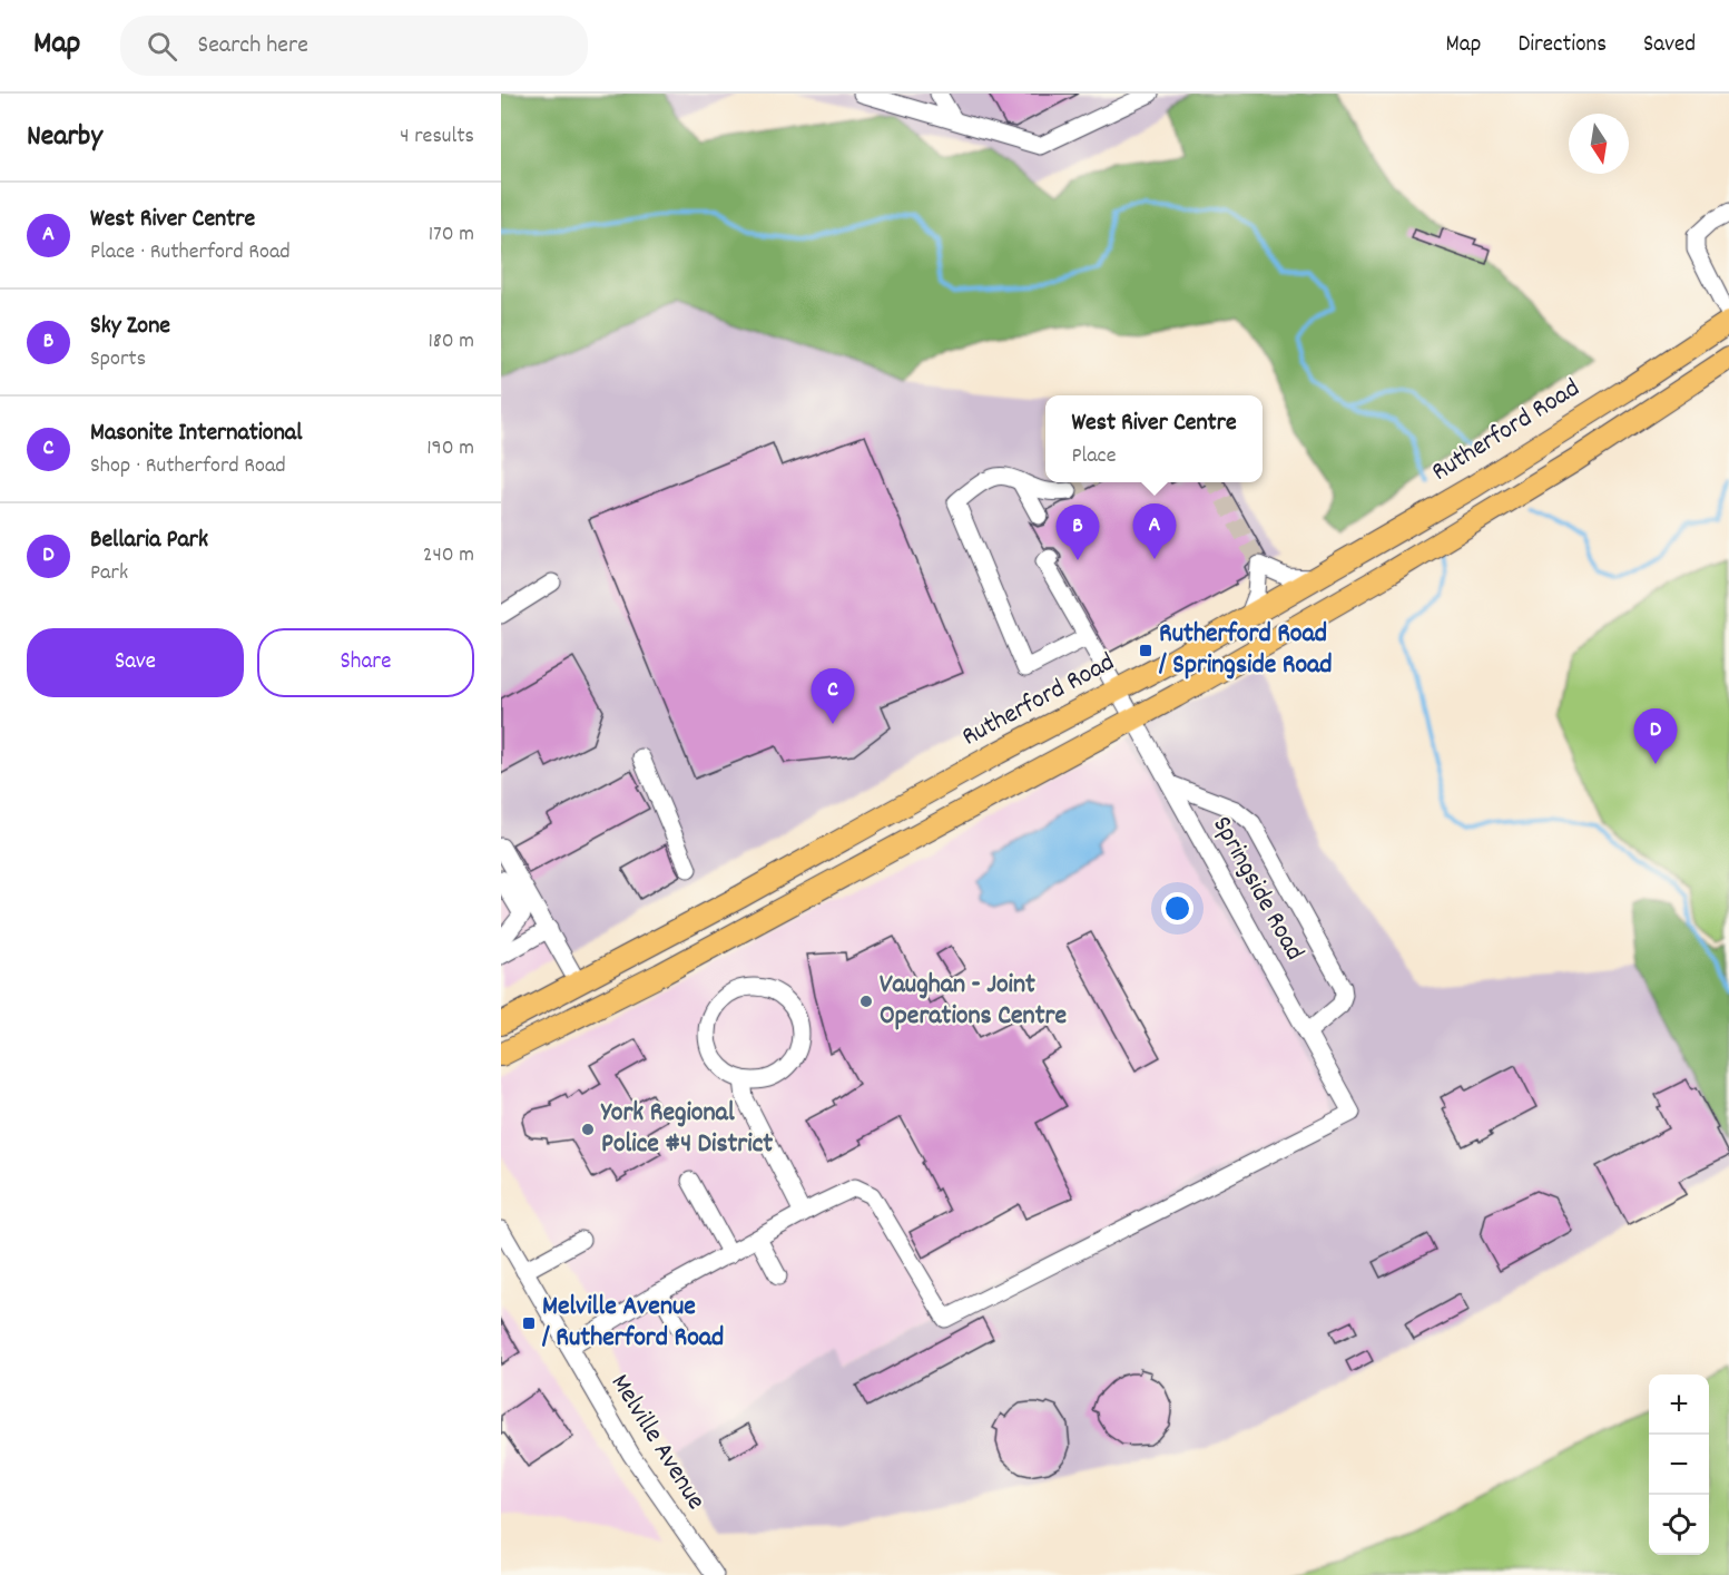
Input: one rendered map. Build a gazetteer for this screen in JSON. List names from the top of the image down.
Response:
{
  "streets": {
    "main road": ["Rutherford Road"],
    "street": ["Springside Road", "Melville Avenue"]
  },
  "crossings": [
    ["Rutherford Road", "Springside Road"]
  ],
  "places": {
    "transit": ["Rutherford Road / Springside Road", "Melville Avenue / Rutherford Road"],
    "other": ["Vaughan - Joint Operations Centre", "York Regional Police #4 District"]
  },
  "north": "bottom",
  "page": {
    "header": "Map",
    "search": "Search here",
    "nav": ["Map", "Directions", "Saved"],
    "heading": ["Nearby", "4 results"],
    "list": [
      {
        "mark": "A",
        "name": "West River Centre",
        "note": "Place · Rutherford Road",
        "value": "170 m"
      },
      {
        "mark": "B",
        "name": "Sky Zone",
        "note": "Sports",
        "value": "180 m"
      },
      {
        "mark": "C",
        "name": "Masonite International",
        "note": "Shop · Rutherford Road",
        "value": "190 m"
      },
      {
        "mark": "D",
        "name": "Bellaria Park",
        "note": "Park",
        "value": "240 m"
      }
    ],
    "popup": ["West River Centre", "Place"],
    "pins": [
      "A",
      "B",
      "C",
      "D"
    ],
    "buttons": ["Save", "Share"],
    "map_buttons": ["+", "−"]
  }
}
